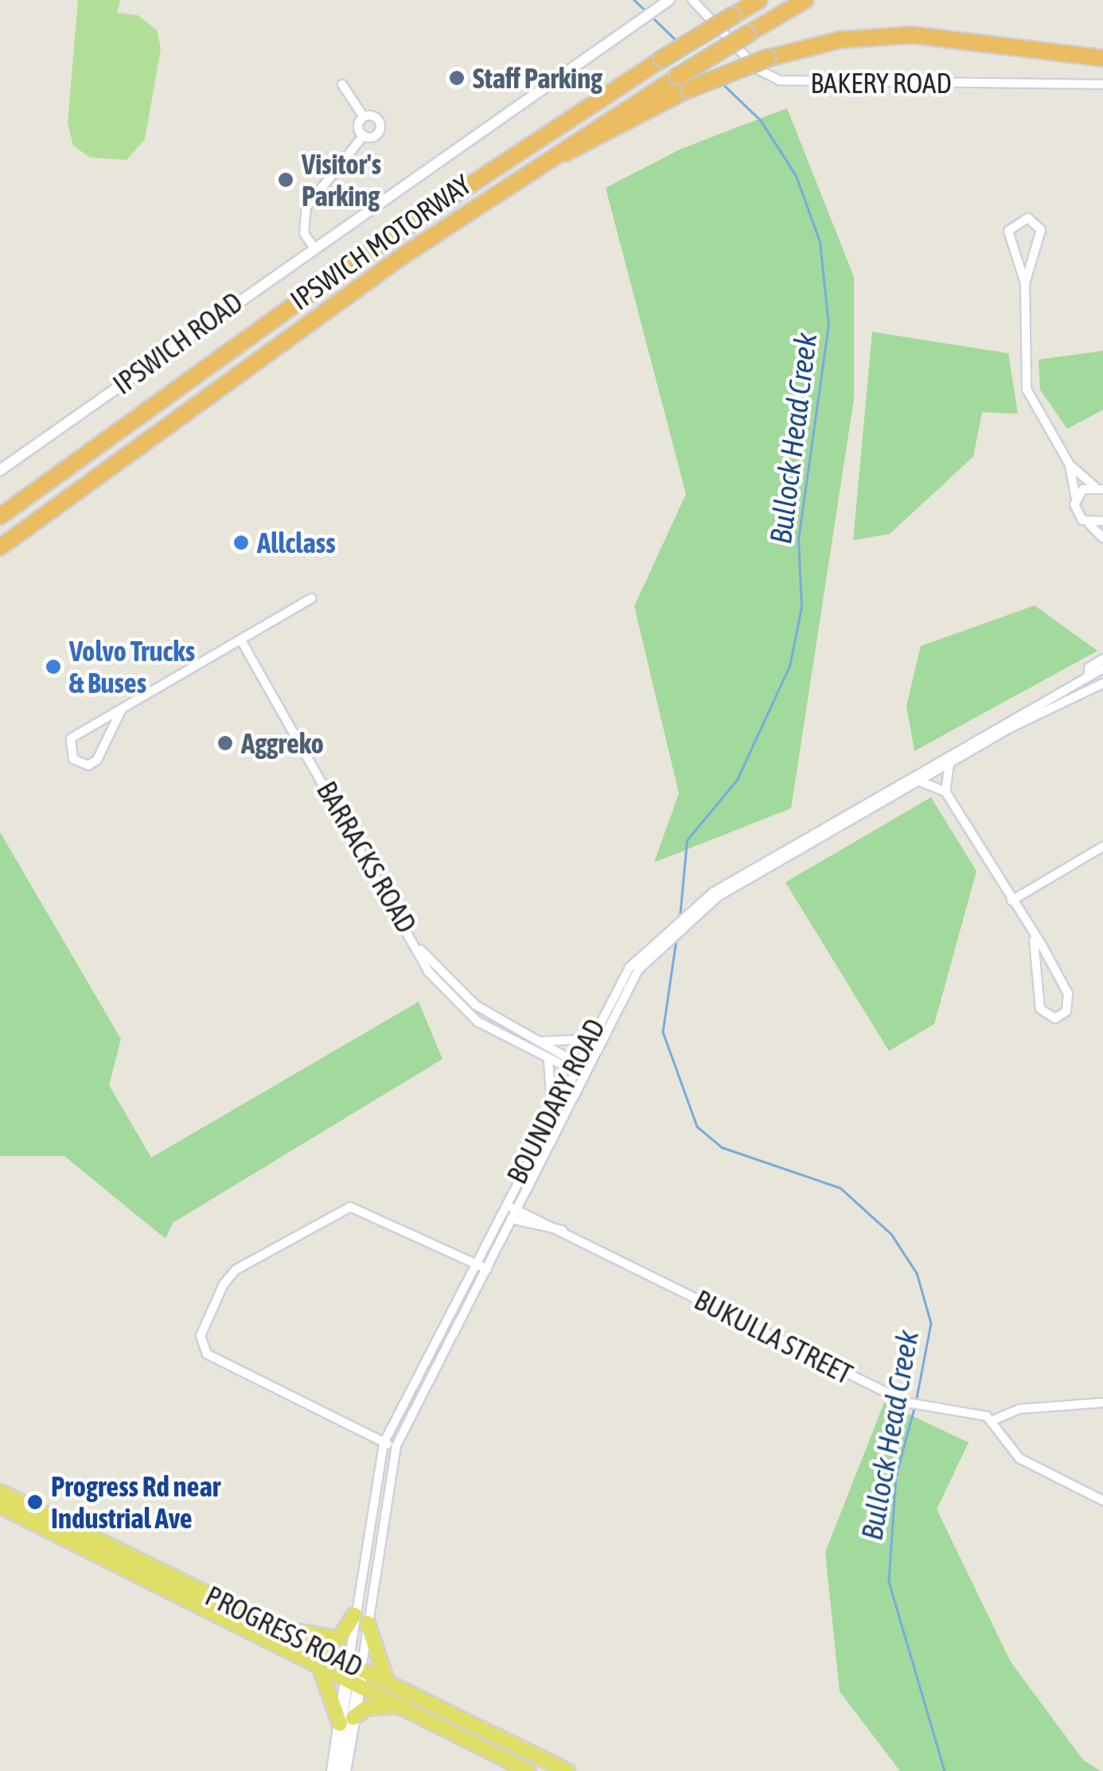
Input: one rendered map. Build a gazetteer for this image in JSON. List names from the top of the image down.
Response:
{
  "streets": {
    "highway": ["IPSWICH MOTORWAY"],
    "main road": ["BOUNDARY ROAD", "PROGRESS ROAD"],
    "street": [
      "BAKERY ROAD",
      "IPSWICH ROAD",
      "BARRACKS ROAD",
      "BUKULLA STREET"
    ]
  },
  "crossings": [
    ["BARRACKS ROAD", "BOUNDARY ROAD"],
    ["BOUNDARY ROAD", "BUKULLA STREET"],
    ["BOUNDARY ROAD", "PROGRESS ROAD"]
  ],
  "water": ["Bullock Head Creek"],
  "places": [
    "Staff Parking",
    "Visitor's Parking",
    "Allclass",
    "Volvo Trucks & Buses",
    "Aggreko",
    "Progress Rd near Industrial Ave"
  ]
}
